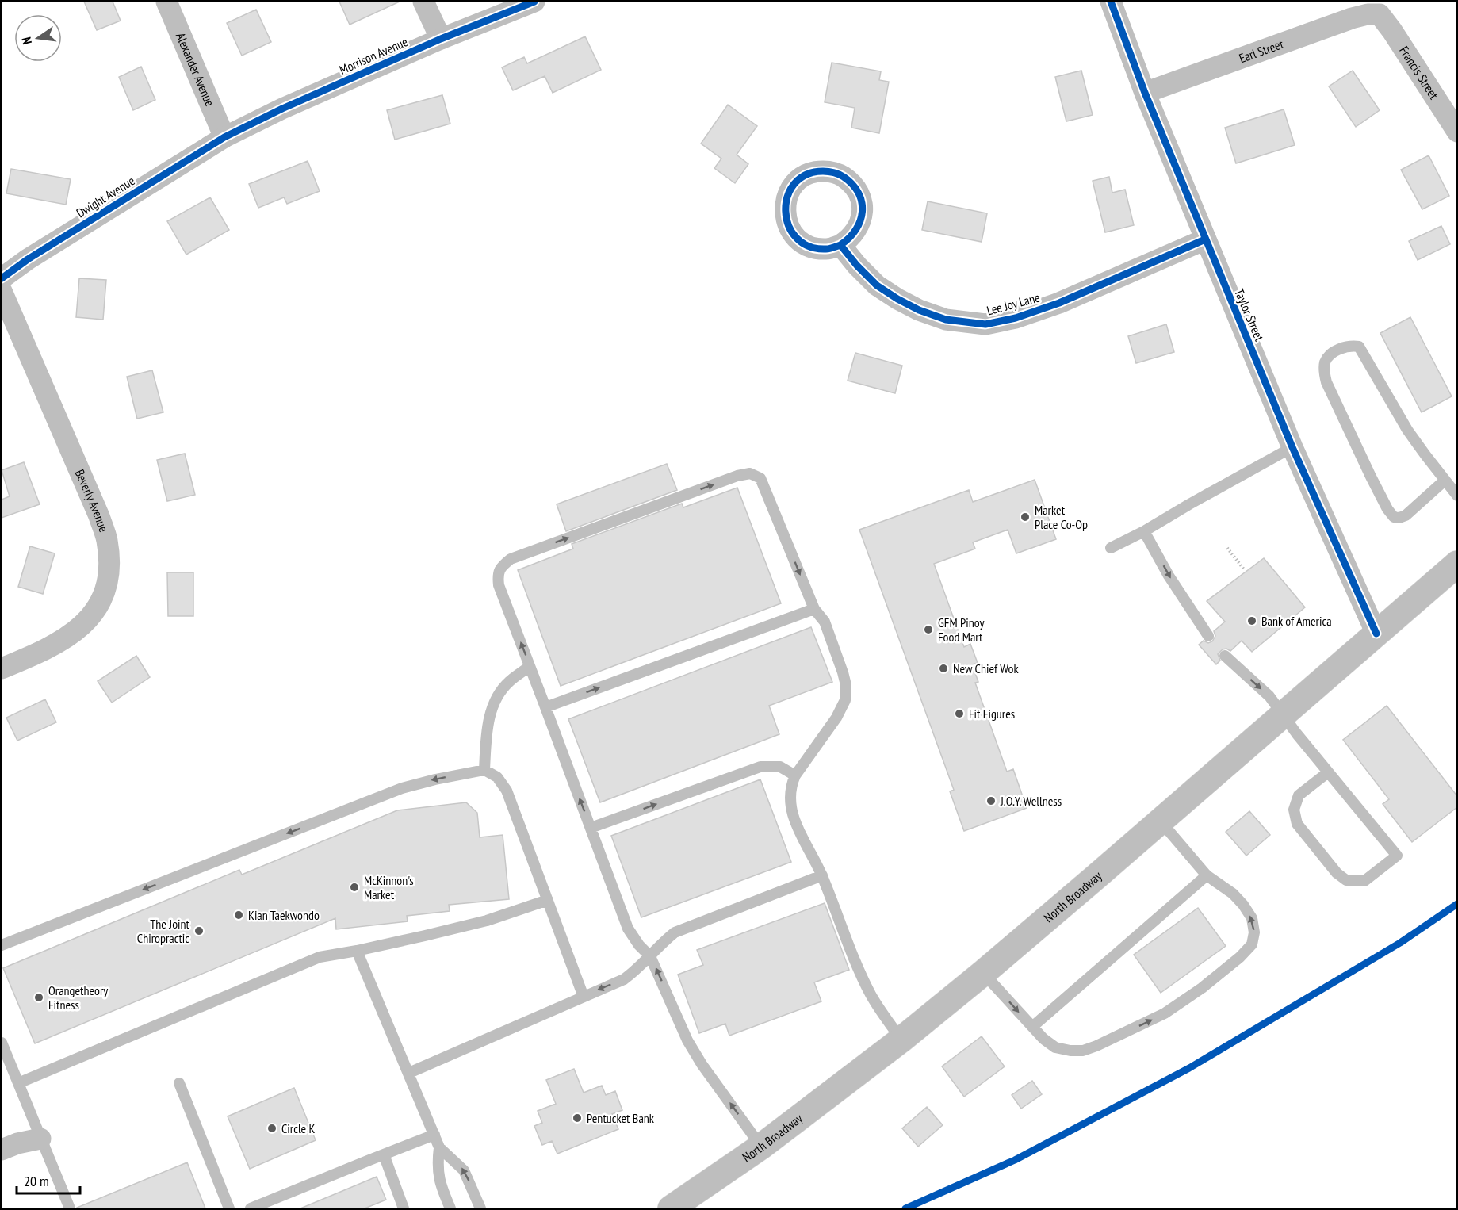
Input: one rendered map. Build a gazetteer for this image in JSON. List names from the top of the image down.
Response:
{
  "streets": {
    "main road": ["North Broadway"],
    "street": [
      "Earl Street",
      "Morrison Avenue",
      "Alexander Avenue",
      "Francis Street",
      "Dwight Avenue",
      "Lee Joy Lane",
      "Taylor Street",
      "Beverly Avenue"
    ]
  },
  "crossings": [
    ["Earl Street", "Francis Street"],
    ["Earl Street", "Taylor Street"],
    ["Morrison Avenue", "Alexander Avenue"],
    ["Morrison Avenue", "Dwight Avenue"],
    ["Alexander Avenue", "Dwight Avenue"],
    ["Lee Joy Lane", "Taylor Street"],
    ["Taylor Street", "North Broadway"]
  ],
  "places": [
    "Market Place Co-Op",
    "Bank of America",
    "GFM Pinoy Food Mart",
    "New Chief Wok",
    "Fit Figures",
    "J.O.Y. Wellness",
    "McKinnon's Market",
    "Kian Taekwondo",
    "The Joint Chiropractic",
    "Orangetheory Fitness",
    "Pentucket Bank",
    "Circle K"
  ],
  "scale_bar": "20 m",
  "north": "left"
}
